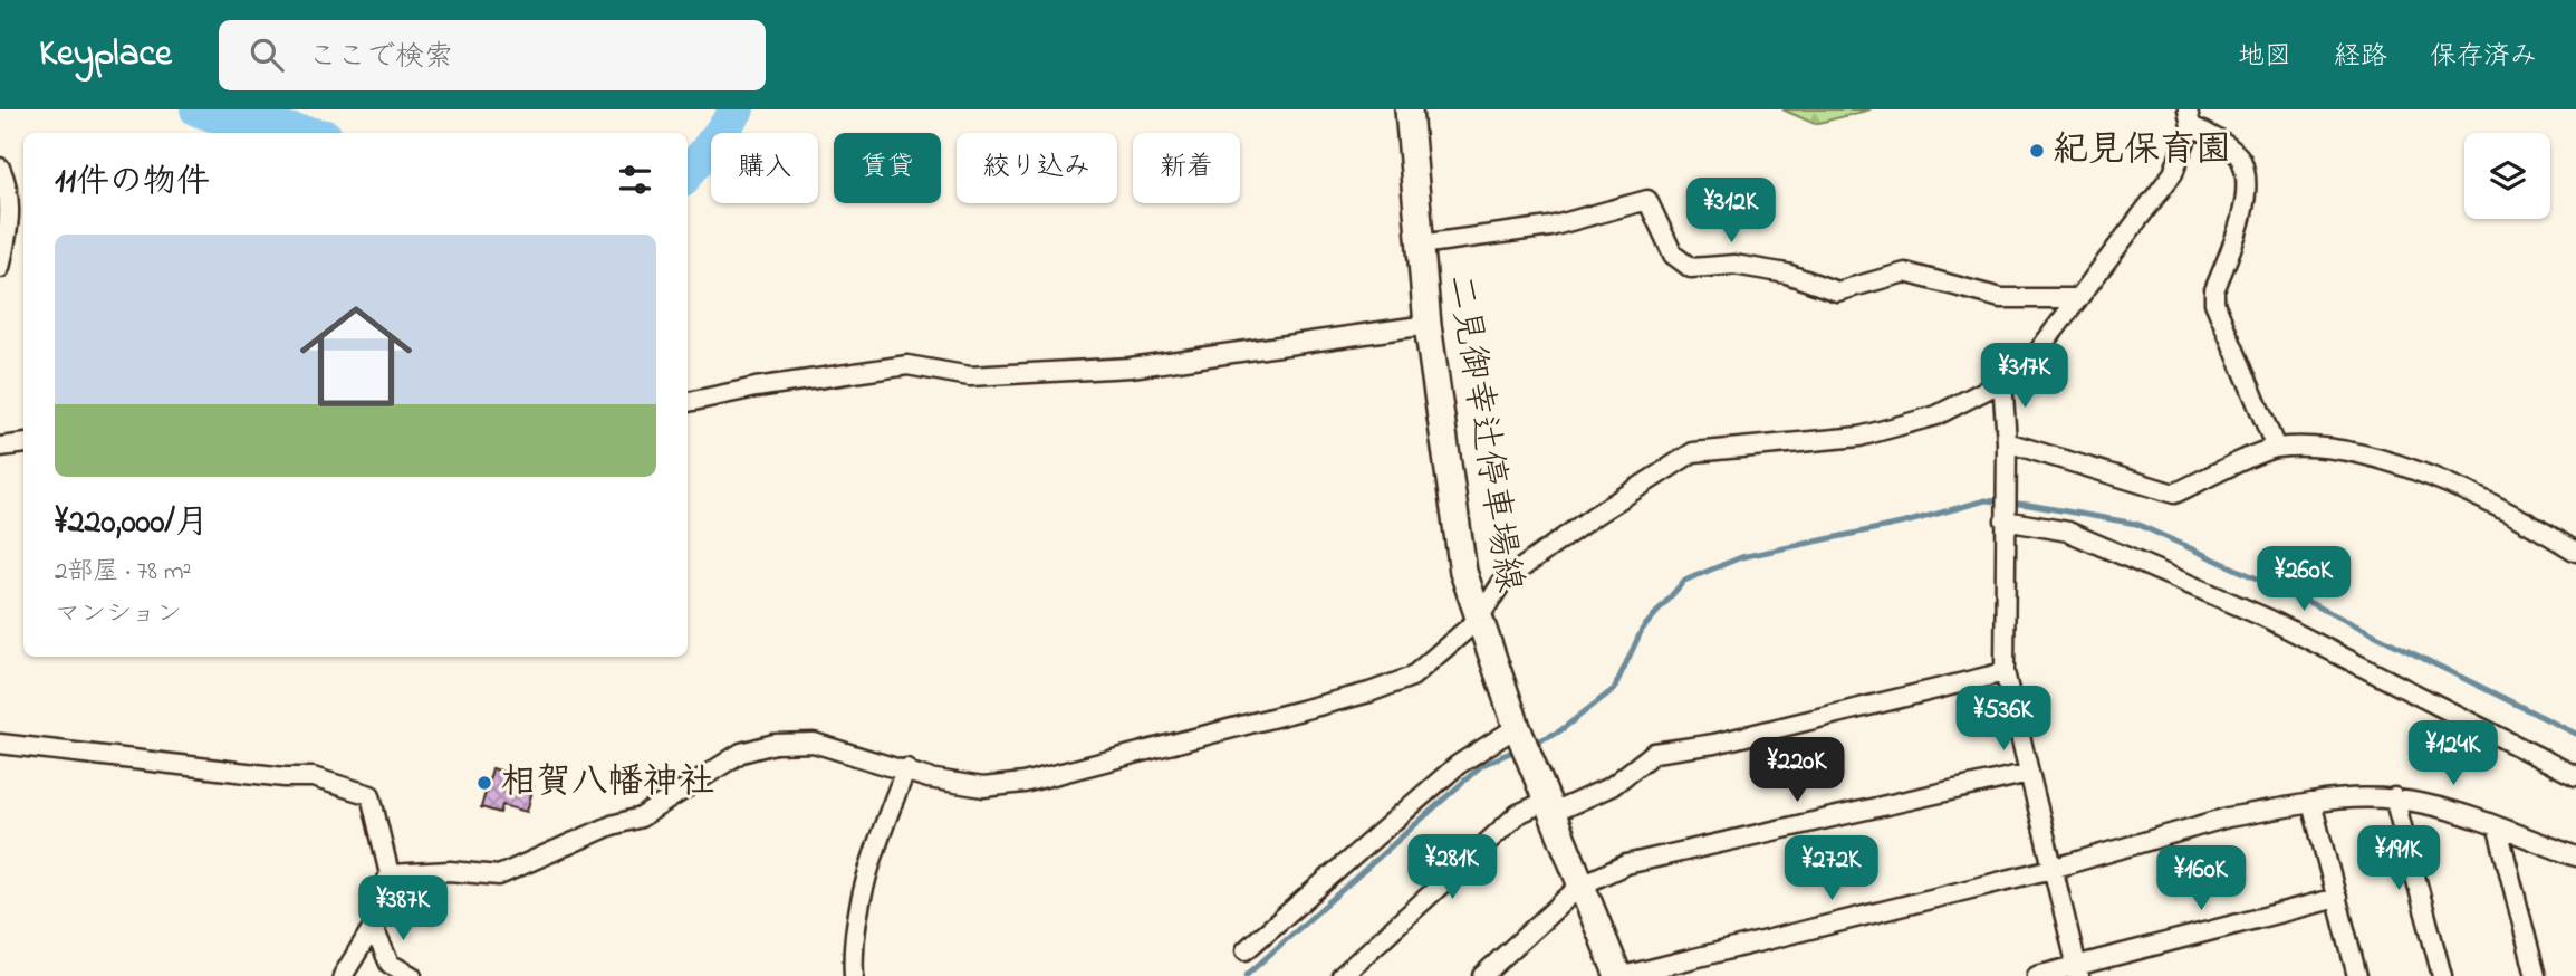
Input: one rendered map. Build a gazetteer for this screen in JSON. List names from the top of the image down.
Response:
{
  "streets": {
    "main road": ["二見御幸辻停車場線"]
  },
  "places": ["紀見保育園", "相賀八幡神社"],
  "page": {
    "header": "Keyplace",
    "search": "ここで検索",
    "nav": ["地図", "経路", "保存済み"],
    "chip": [
      "購入",
      "賃貸",
      "絞り込み",
      "新着"
    ],
    "heading": "11件の物件",
    "price": [
      "¥312K",
      "¥317K",
      "¥260K",
      "¥536K",
      "¥124K",
      "¥220K",
      "¥191K",
      "¥281K",
      "¥272K",
      "¥160K",
      "¥387K"
    ],
    "list": [
      {
        "name": "¥220,000/月",
        "note": "2部屋 · 78 m² · マンション"
      }
    ]
  }
}
